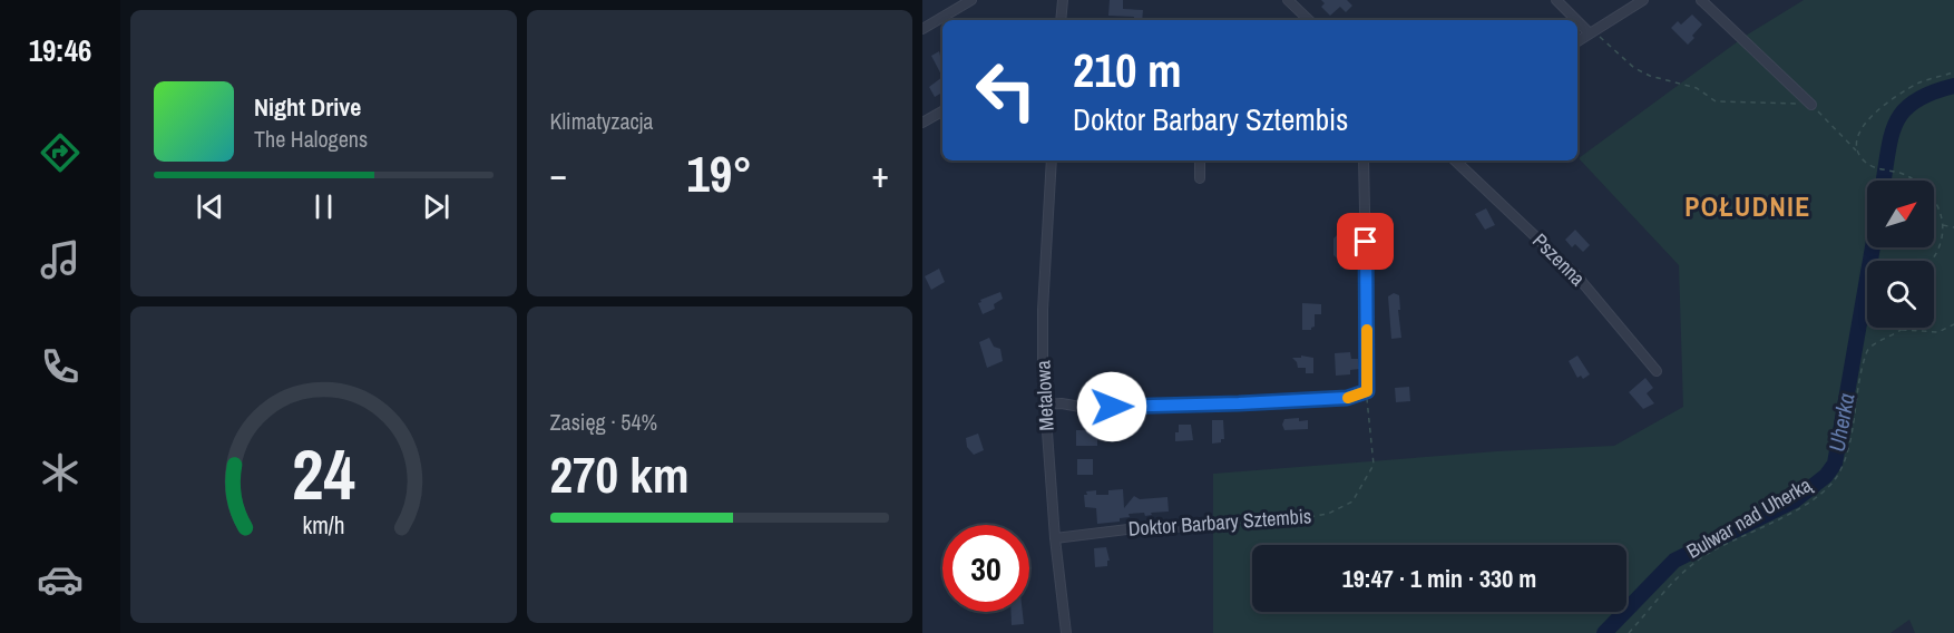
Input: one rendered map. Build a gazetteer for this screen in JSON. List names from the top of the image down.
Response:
{
  "streets": {
    "street": ["Pszenna", "Metalowa", "Doktor Barbary Sztembis"],
    "path": ["Bulwar nad Uherką"]
  },
  "crossings": [
    ["Metalowa", "Doktor Barbary Sztembis"]
  ],
  "districts": ["POŁUDNIE"],
  "water": ["Uherka"],
  "north": "top right",
  "page": {
    "tabs": "19:46",
    "tile": [
      "Klimatyzacja",
      ["Zasięg · 54%", "270 km"]
    ],
    "turn": ["210 m", "Doktor Barbary Sztembis"],
    "song": ["Night Drive", "The Halogens"],
    "heat": ["−", "19°", "+"],
    "limit": "30",
    "trip": "19:47 · 1 min · 330 m",
    "gauge": ["24", "km/h"]
  }
}
